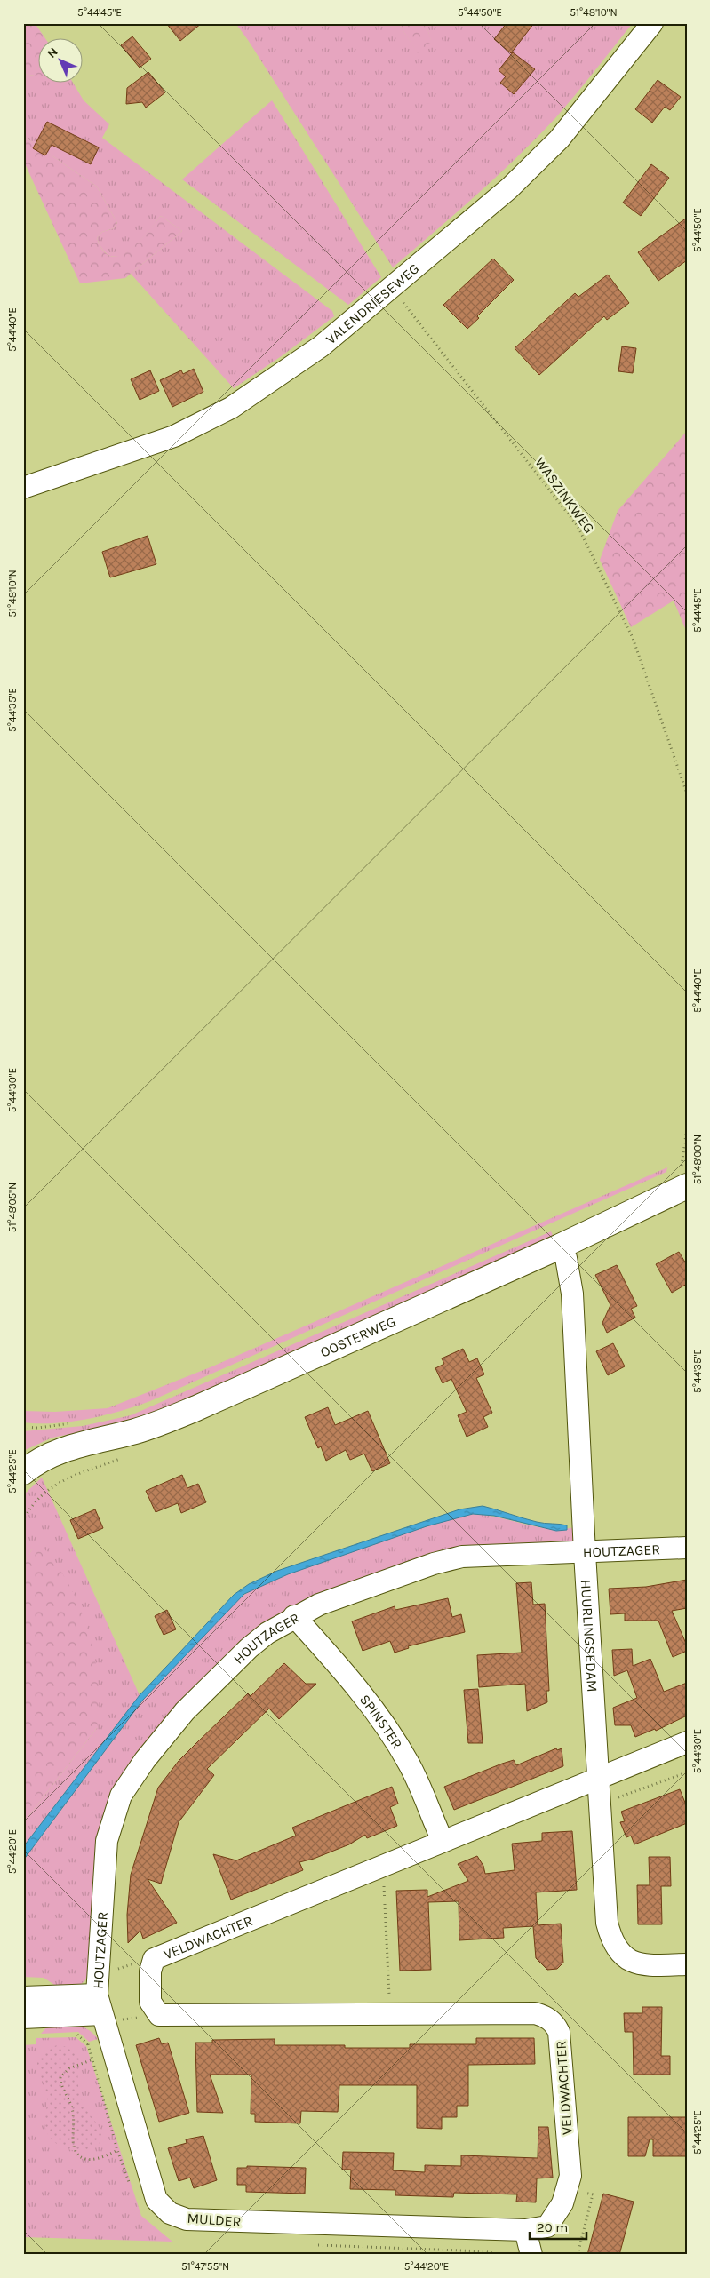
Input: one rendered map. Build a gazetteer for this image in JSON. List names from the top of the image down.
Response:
{
  "streets": {
    "street": [
      "VALENDRIESEWEG",
      "OOSTERWEG",
      "HOUTZAGER",
      "HUURLINGSEDAM",
      "SPINSTER",
      "VELDWACHTER",
      "MULDER"
    ],
    "path": ["WASZINKWEG"]
  },
  "crossings": [
    ["VALENDRIESEWEG", "WASZINKWEG"],
    ["OOSTERWEG", "HUURLINGSEDAM"],
    ["HOUTZAGER", "HUURLINGSEDAM"],
    ["HOUTZAGER", "SPINSTER"],
    ["HOUTZAGER", "MULDER"],
    ["HUURLINGSEDAM", "VELDWACHTER"],
    ["SPINSTER", "VELDWACHTER"],
    ["VELDWACHTER", "MULDER"]
  ],
  "scale_bar": "20 m",
  "north": "top left",
  "coordinates": [
    "5°44'45\"E",
    "5°44'50\"E",
    "51°48'10\"N",
    "5°44'40\"E",
    "5°44'35\"E",
    "5°44'30\"E",
    "51°48'00\"N",
    "51°48'05\"N",
    "5°44'25\"E",
    "5°44'20\"E",
    "51°47'55\"N"
  ]
}
